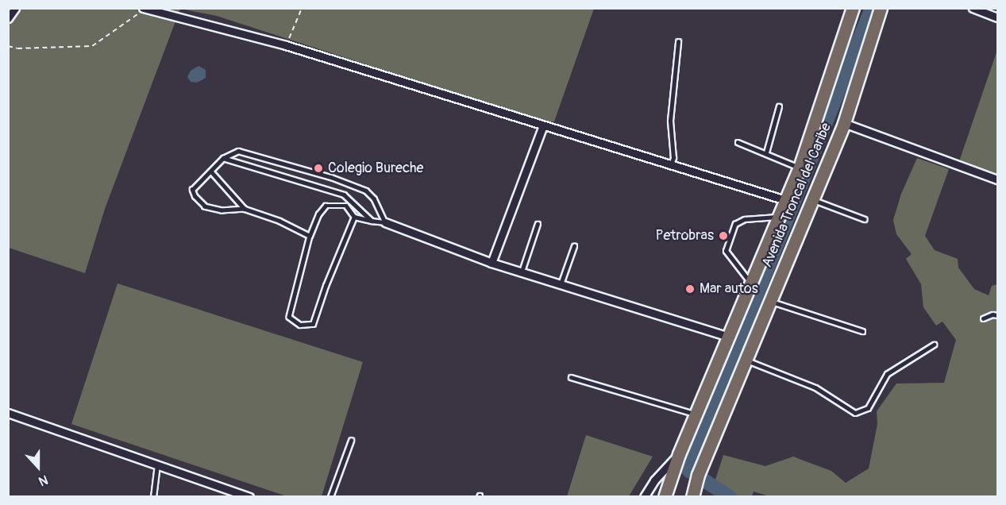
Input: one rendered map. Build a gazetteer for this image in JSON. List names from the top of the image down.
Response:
{
  "streets": {
    "highway": ["Avenida Troncal del Caribe"]
  },
  "places": ["Colegio Bureche", "Petrobras", "Mar autos"],
  "north": "bottom"
}
